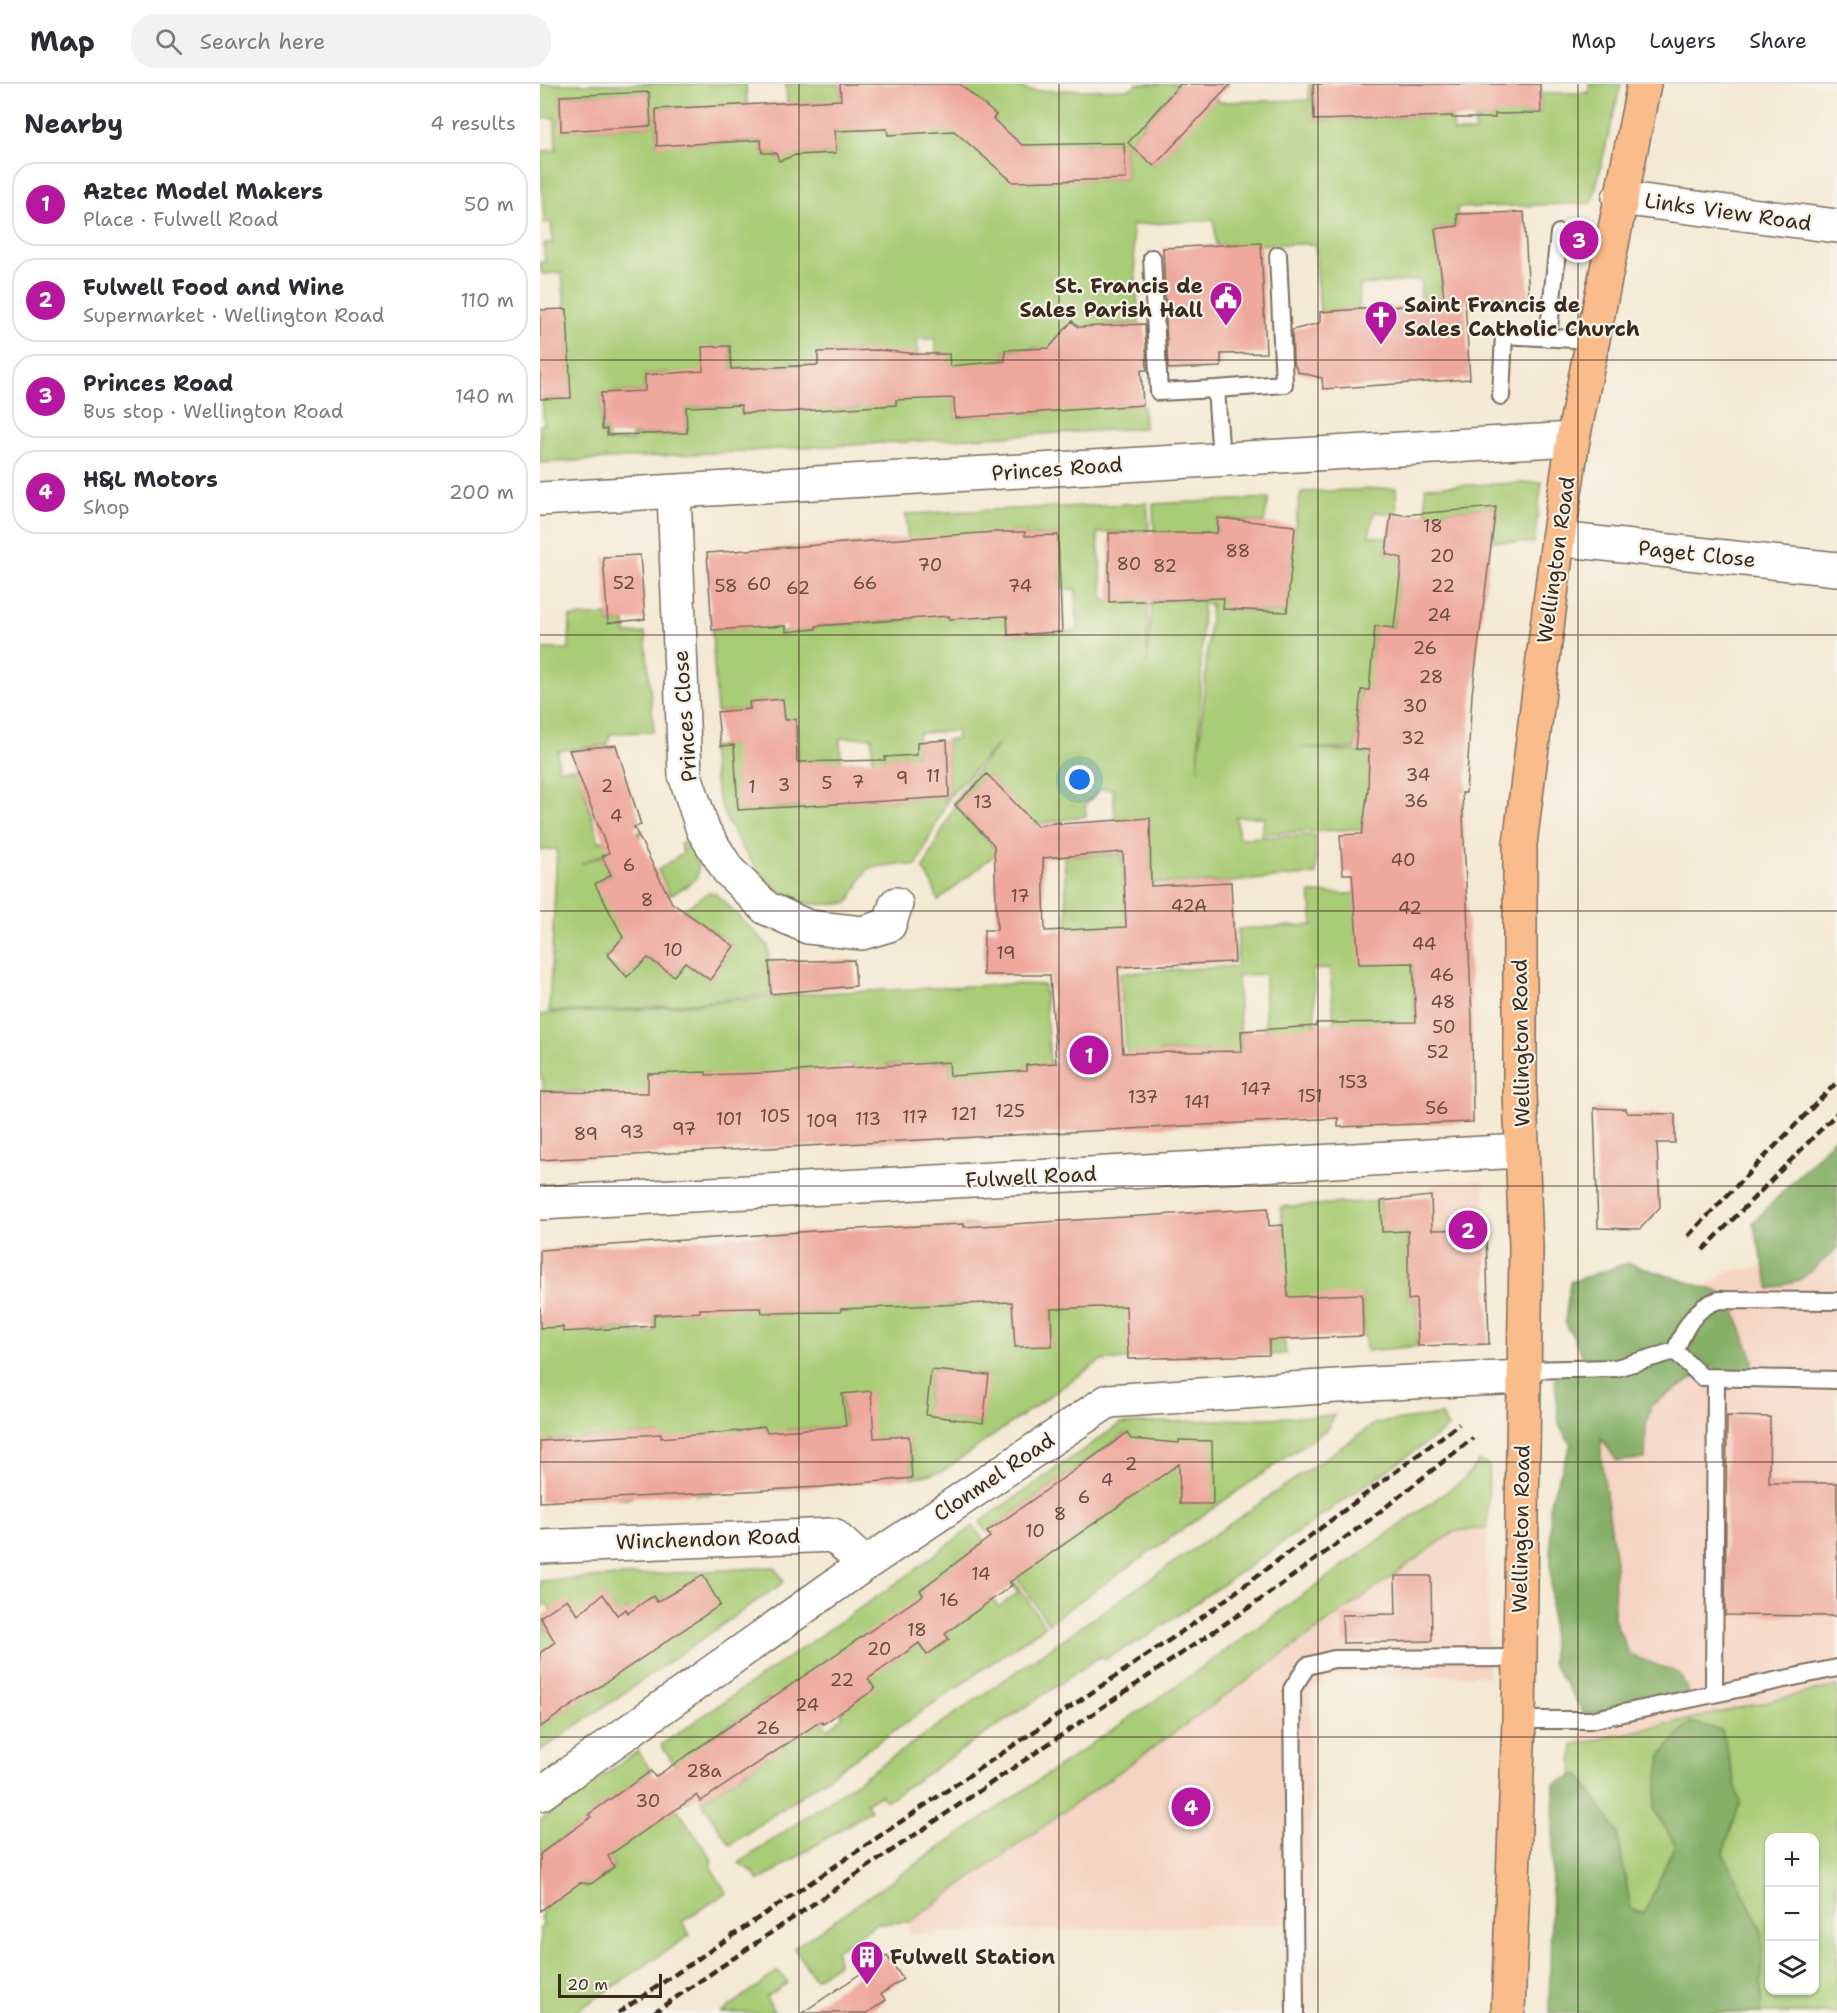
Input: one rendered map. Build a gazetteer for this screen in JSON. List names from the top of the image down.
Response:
{
  "streets": {
    "main road": ["Wellington Road"],
    "street": [
      "Links View Road",
      "Princes Road",
      "Paget Close",
      "Princes Close",
      "Fulwell Road",
      "Clonmel Road",
      "Winchendon Road"
    ]
  },
  "crossings": [
    ["Links View Road", "Wellington Road"],
    ["Princes Road", "Wellington Road"],
    ["Princes Road", "Princes Close"],
    ["Paget Close", "Wellington Road"],
    ["Wellington Road", "Fulwell Road"],
    ["Wellington Road", "Clonmel Road"],
    ["Clonmel Road", "Winchendon Road"]
  ],
  "places": {
    "public building": ["St. Francis de Sales Parish Hall"],
    "church": ["Saint Francis de Sales Catholic Church"],
    "building": ["Fulwell Station"]
  },
  "house_numbers": [
    "18",
    "88",
    "20",
    "80",
    "70",
    "82",
    "52",
    "66",
    "60",
    "58",
    "74",
    "22",
    "62",
    "24",
    "26",
    "28",
    "30",
    "32",
    "34",
    "11",
    "9",
    "7",
    "5",
    "3",
    "2",
    "1",
    "36",
    "13",
    "4",
    "40",
    "6",
    "17",
    "8",
    "42A",
    "42",
    "44",
    "10",
    "19",
    "46",
    "48",
    "50",
    "52",
    "153",
    "147",
    "151",
    "137",
    "141",
    "56",
    "125",
    "121",
    "105",
    "117",
    "101",
    "113",
    "109",
    "97",
    "93",
    "89",
    "2",
    "4",
    "6",
    "8",
    "10",
    "14",
    "16",
    "18",
    "20",
    "22",
    "24",
    "26",
    "28a",
    "30"
  ],
  "scale_bar": "20 m",
  "page": {
    "header": "Map",
    "search": "Search here",
    "nav": ["Map", "Layers", "Share"],
    "heading": ["Nearby", "4 results"],
    "list": [
      {
        "mark": "1",
        "name": "Aztec Model Makers",
        "note": "Place · Fulwell Road",
        "value": "50 m"
      },
      {
        "mark": "2",
        "name": "Fulwell Food and Wine",
        "note": "Supermarket · Wellington Road",
        "value": "110 m"
      },
      {
        "mark": "3",
        "name": "Princes Road",
        "note": "Bus stop · Wellington Road",
        "value": "140 m"
      },
      {
        "mark": "4",
        "name": "H&L Motors",
        "note": "Shop",
        "value": "200 m"
      }
    ],
    "pins": [
      "3",
      "1",
      "2",
      "4"
    ],
    "map_buttons": ["+", "−"],
    "scale": "20 m"
  }
}
